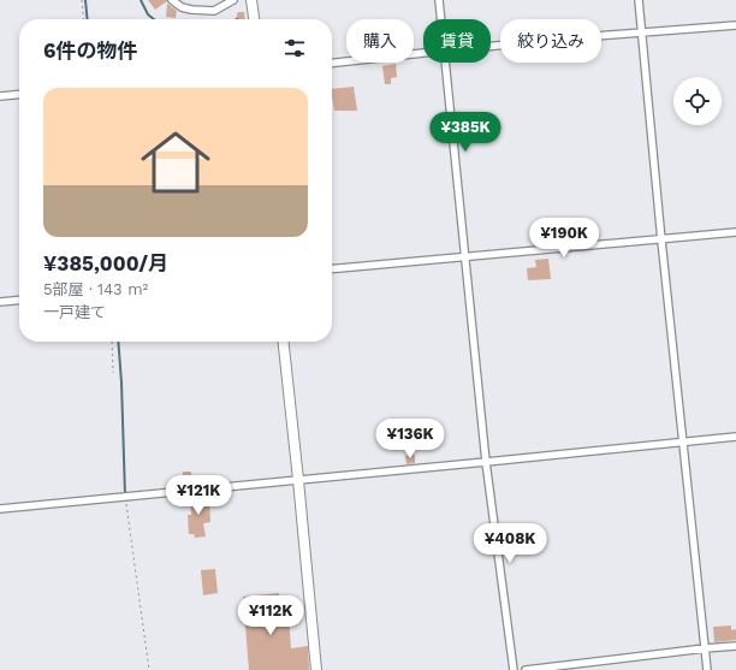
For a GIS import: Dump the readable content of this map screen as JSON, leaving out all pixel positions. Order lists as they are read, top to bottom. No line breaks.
{"page":{"chip":["購入","賃貸","絞り込み"],"heading":"6件の物件","list":[{"name":"¥385,000/月","note":"5部屋 · 143 m² · 一戸建て"}],"price":["¥385K","¥190K","¥136K","¥121K","¥408K","¥112K"]}}
